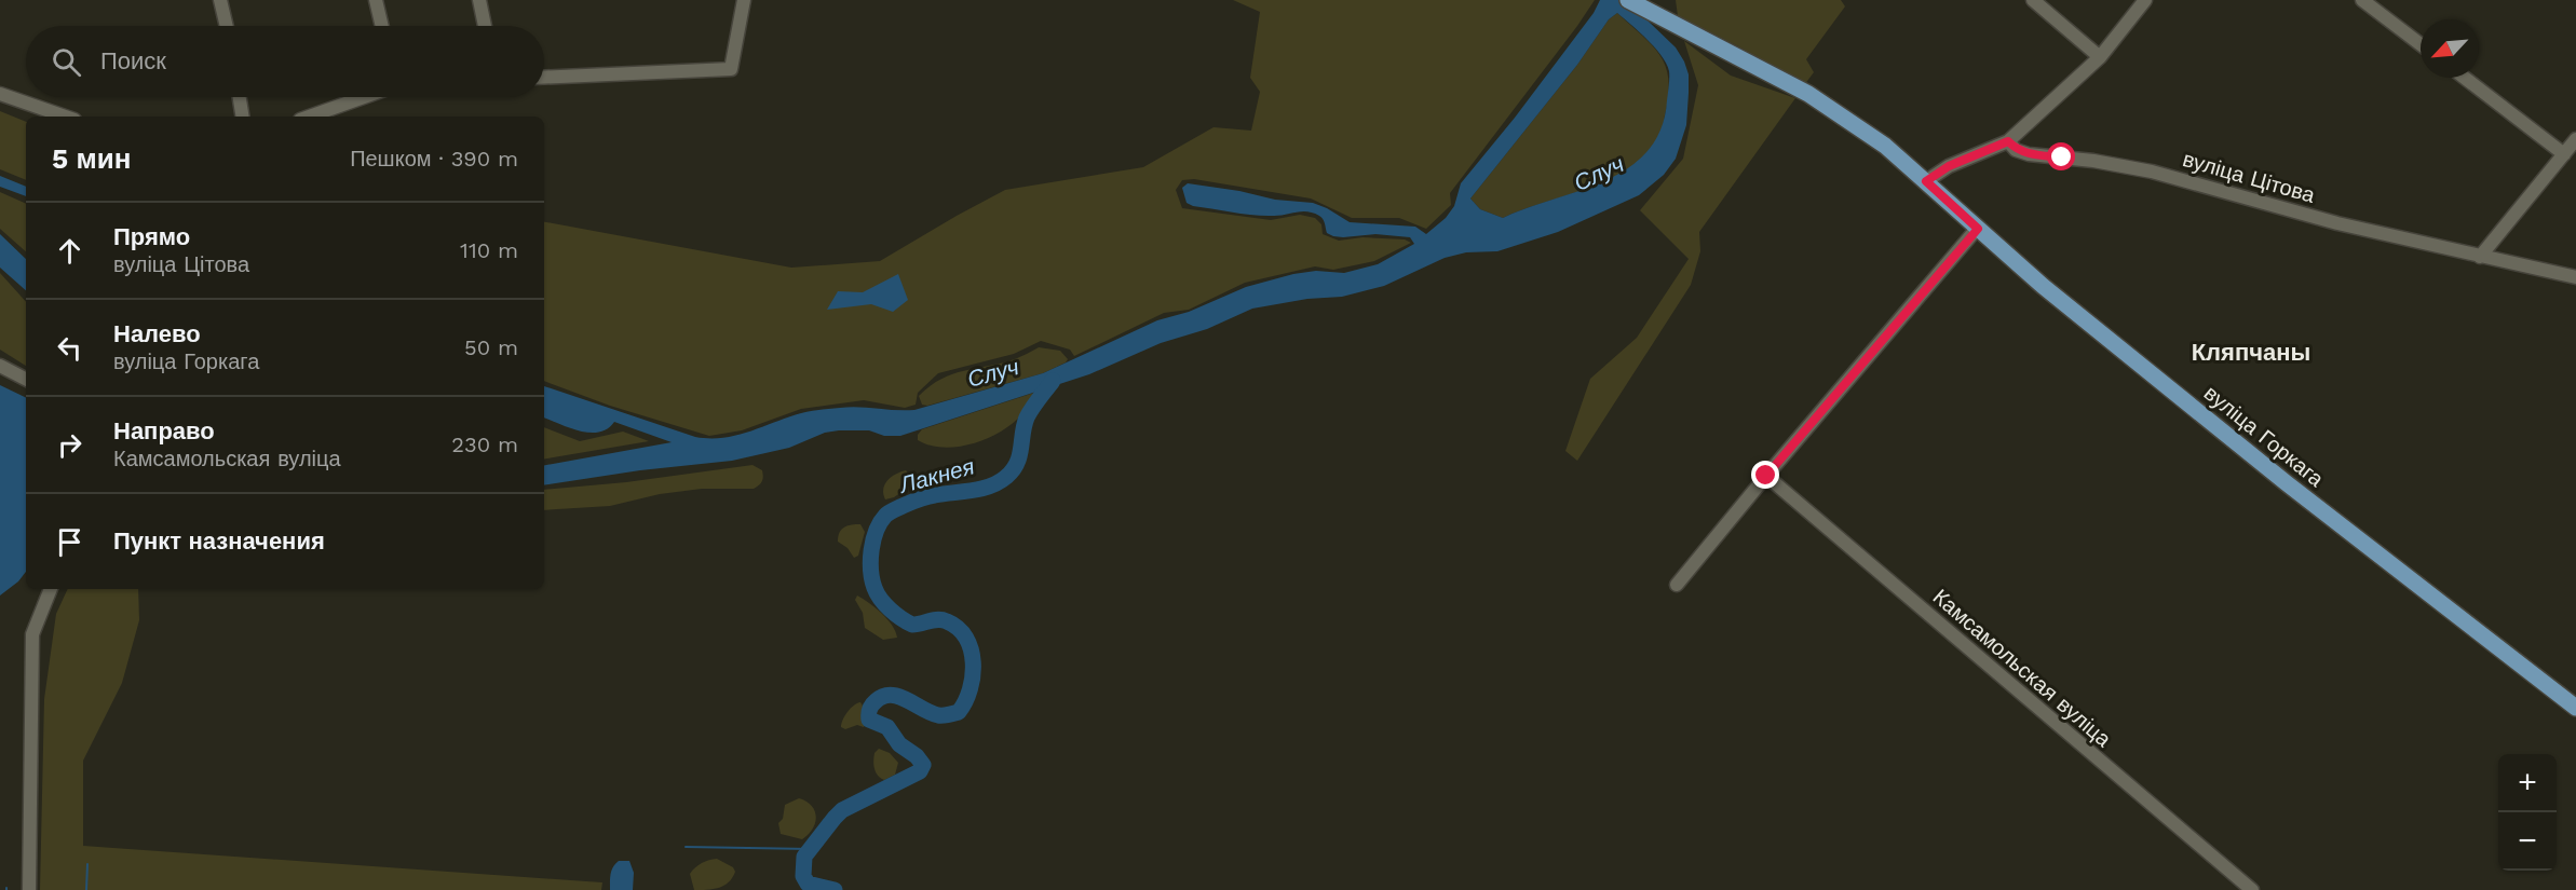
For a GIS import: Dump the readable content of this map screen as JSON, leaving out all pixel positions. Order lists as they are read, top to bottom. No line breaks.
{"streets":{"main road":["вуліца Горкага"],"street":["вуліца Цітова","Камсамольская вуліца"]},"districts":["Кляпчаны"],"water":["Случ","Лакнея"],"north":"bottom left","page":{"search":"Поиск","heading":["5 мин","Пешком · 390 m"],"list":[["Прямо","вуліца Цітова","110 m"],["Налево","вуліца Горкага","50 m"],["Направо","Камсамольская вуліца","230 m"],"Пункт назначения"],"map_buttons":["+","−"]}}
